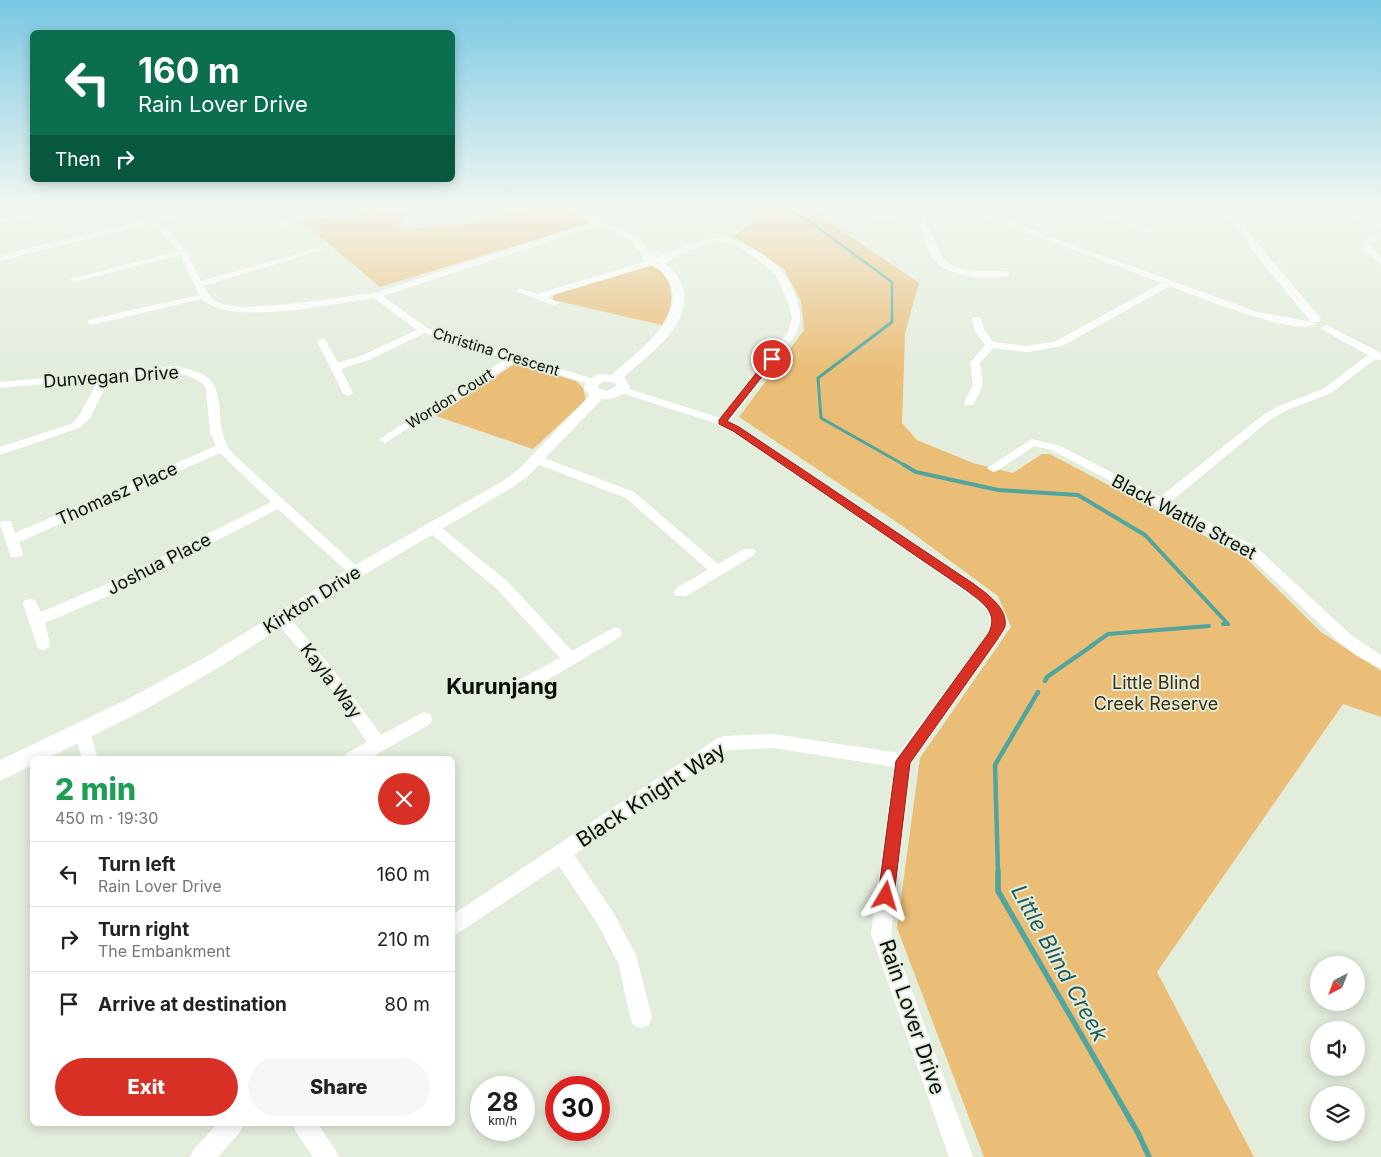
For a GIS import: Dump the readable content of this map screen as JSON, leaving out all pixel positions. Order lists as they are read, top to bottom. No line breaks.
{"streets":{"street":["Christina Crescent","Dunvegan Drive","Wordon Court","Thomasz Place","Black Wattle Street","Joshua Place","Kirkton Drive","Kayla Way","Black Knight Way","Rain Lover Drive"]},"crossings":[["Christina Crescent","Wordon Court"],["Christina Crescent","Kirkton Drive"],["Dunvegan Drive","Thomasz Place"],["Dunvegan Drive","Joshua Place"],["Dunvegan Drive","Kirkton Drive"],["Kirkton Drive","Kayla Way"],["Black Knight Way","Rain Lover Drive"]],"districts":["Kurunjang"],"water":["Little Blind Creek"],"parks":["Little Blind Creek Reserve"],"north":"bottom left","page":{"turn":["160 m","Rain Lover Drive"],"then":"Then","heading":["2 min","450 m · 19:30"],"list":[{"name":"Turn left","note":"Rain Lover Drive","value":"160 m"},{"name":"Turn right","note":"The Embankment","value":"210 m"},{"name":"Arrive at destination","value":"80 m"}],"buttons":["Exit","Share"],"speed":"28 km/h","limit":"30"}}
